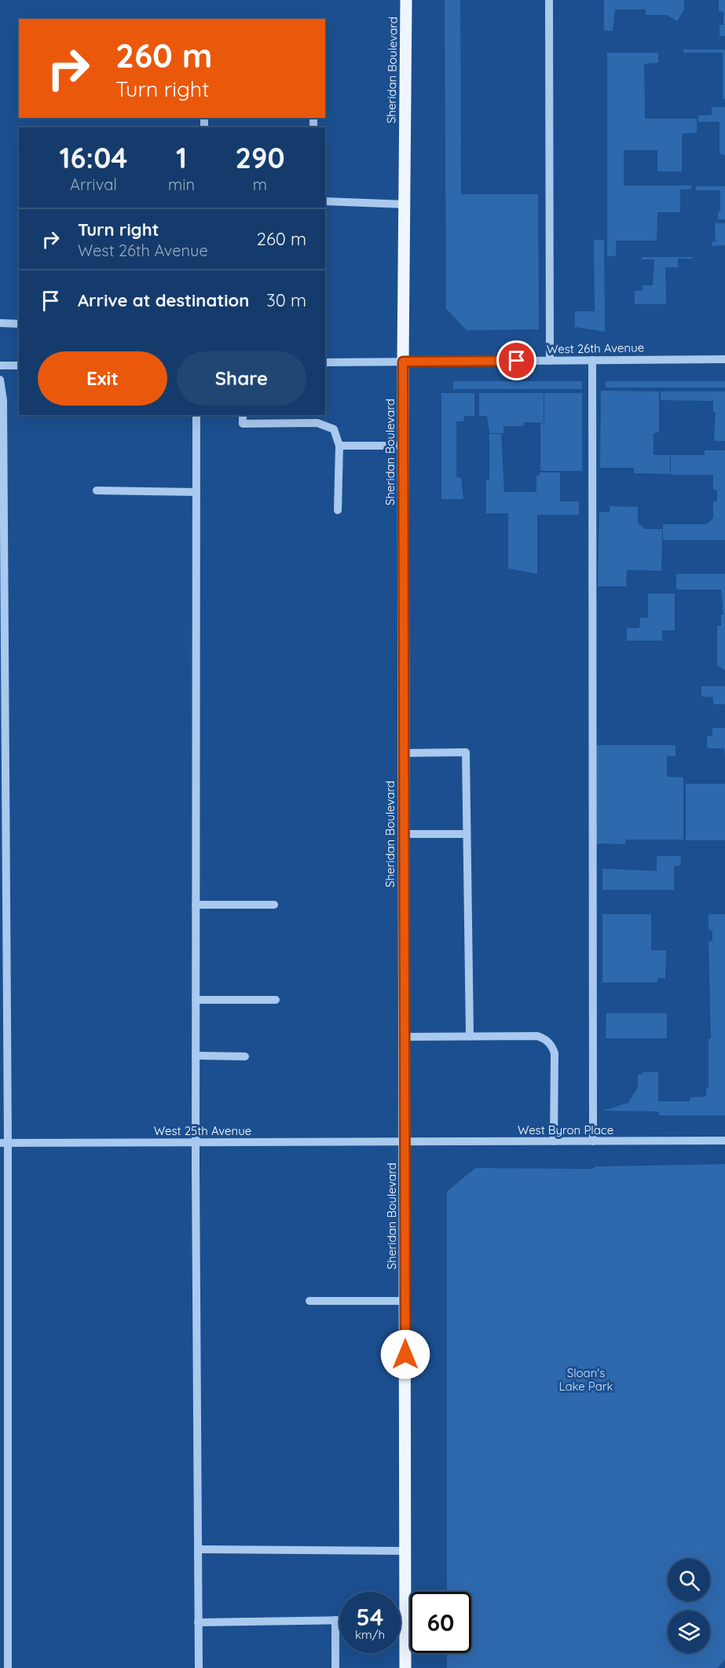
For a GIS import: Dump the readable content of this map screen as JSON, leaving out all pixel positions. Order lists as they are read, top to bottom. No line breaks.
{"streets":{"main road":["Sheridan Boulevard"],"street":["West 26th Avenue","West Byron Place","West 25th Avenue"]},"crossings":[["Sheridan Boulevard","West 26th Avenue"],["Sheridan Boulevard","West Byron Place"],["Sheridan Boulevard","West 25th Avenue"],["West Byron Place","West 25th Avenue"]],"parks":["Sloan's Lake Park"],"page":{"turn":["260 m","Turn right"],"eta":["16:04","Arrival","1","min","290","m"],"list":[{"name":"Turn right","note":"West 26th Avenue","value":"260 m"},{"name":"Arrive at destination","value":"30 m"}],"buttons":["Exit","Share"],"speed":"54 km/h","limit":"60"}}
